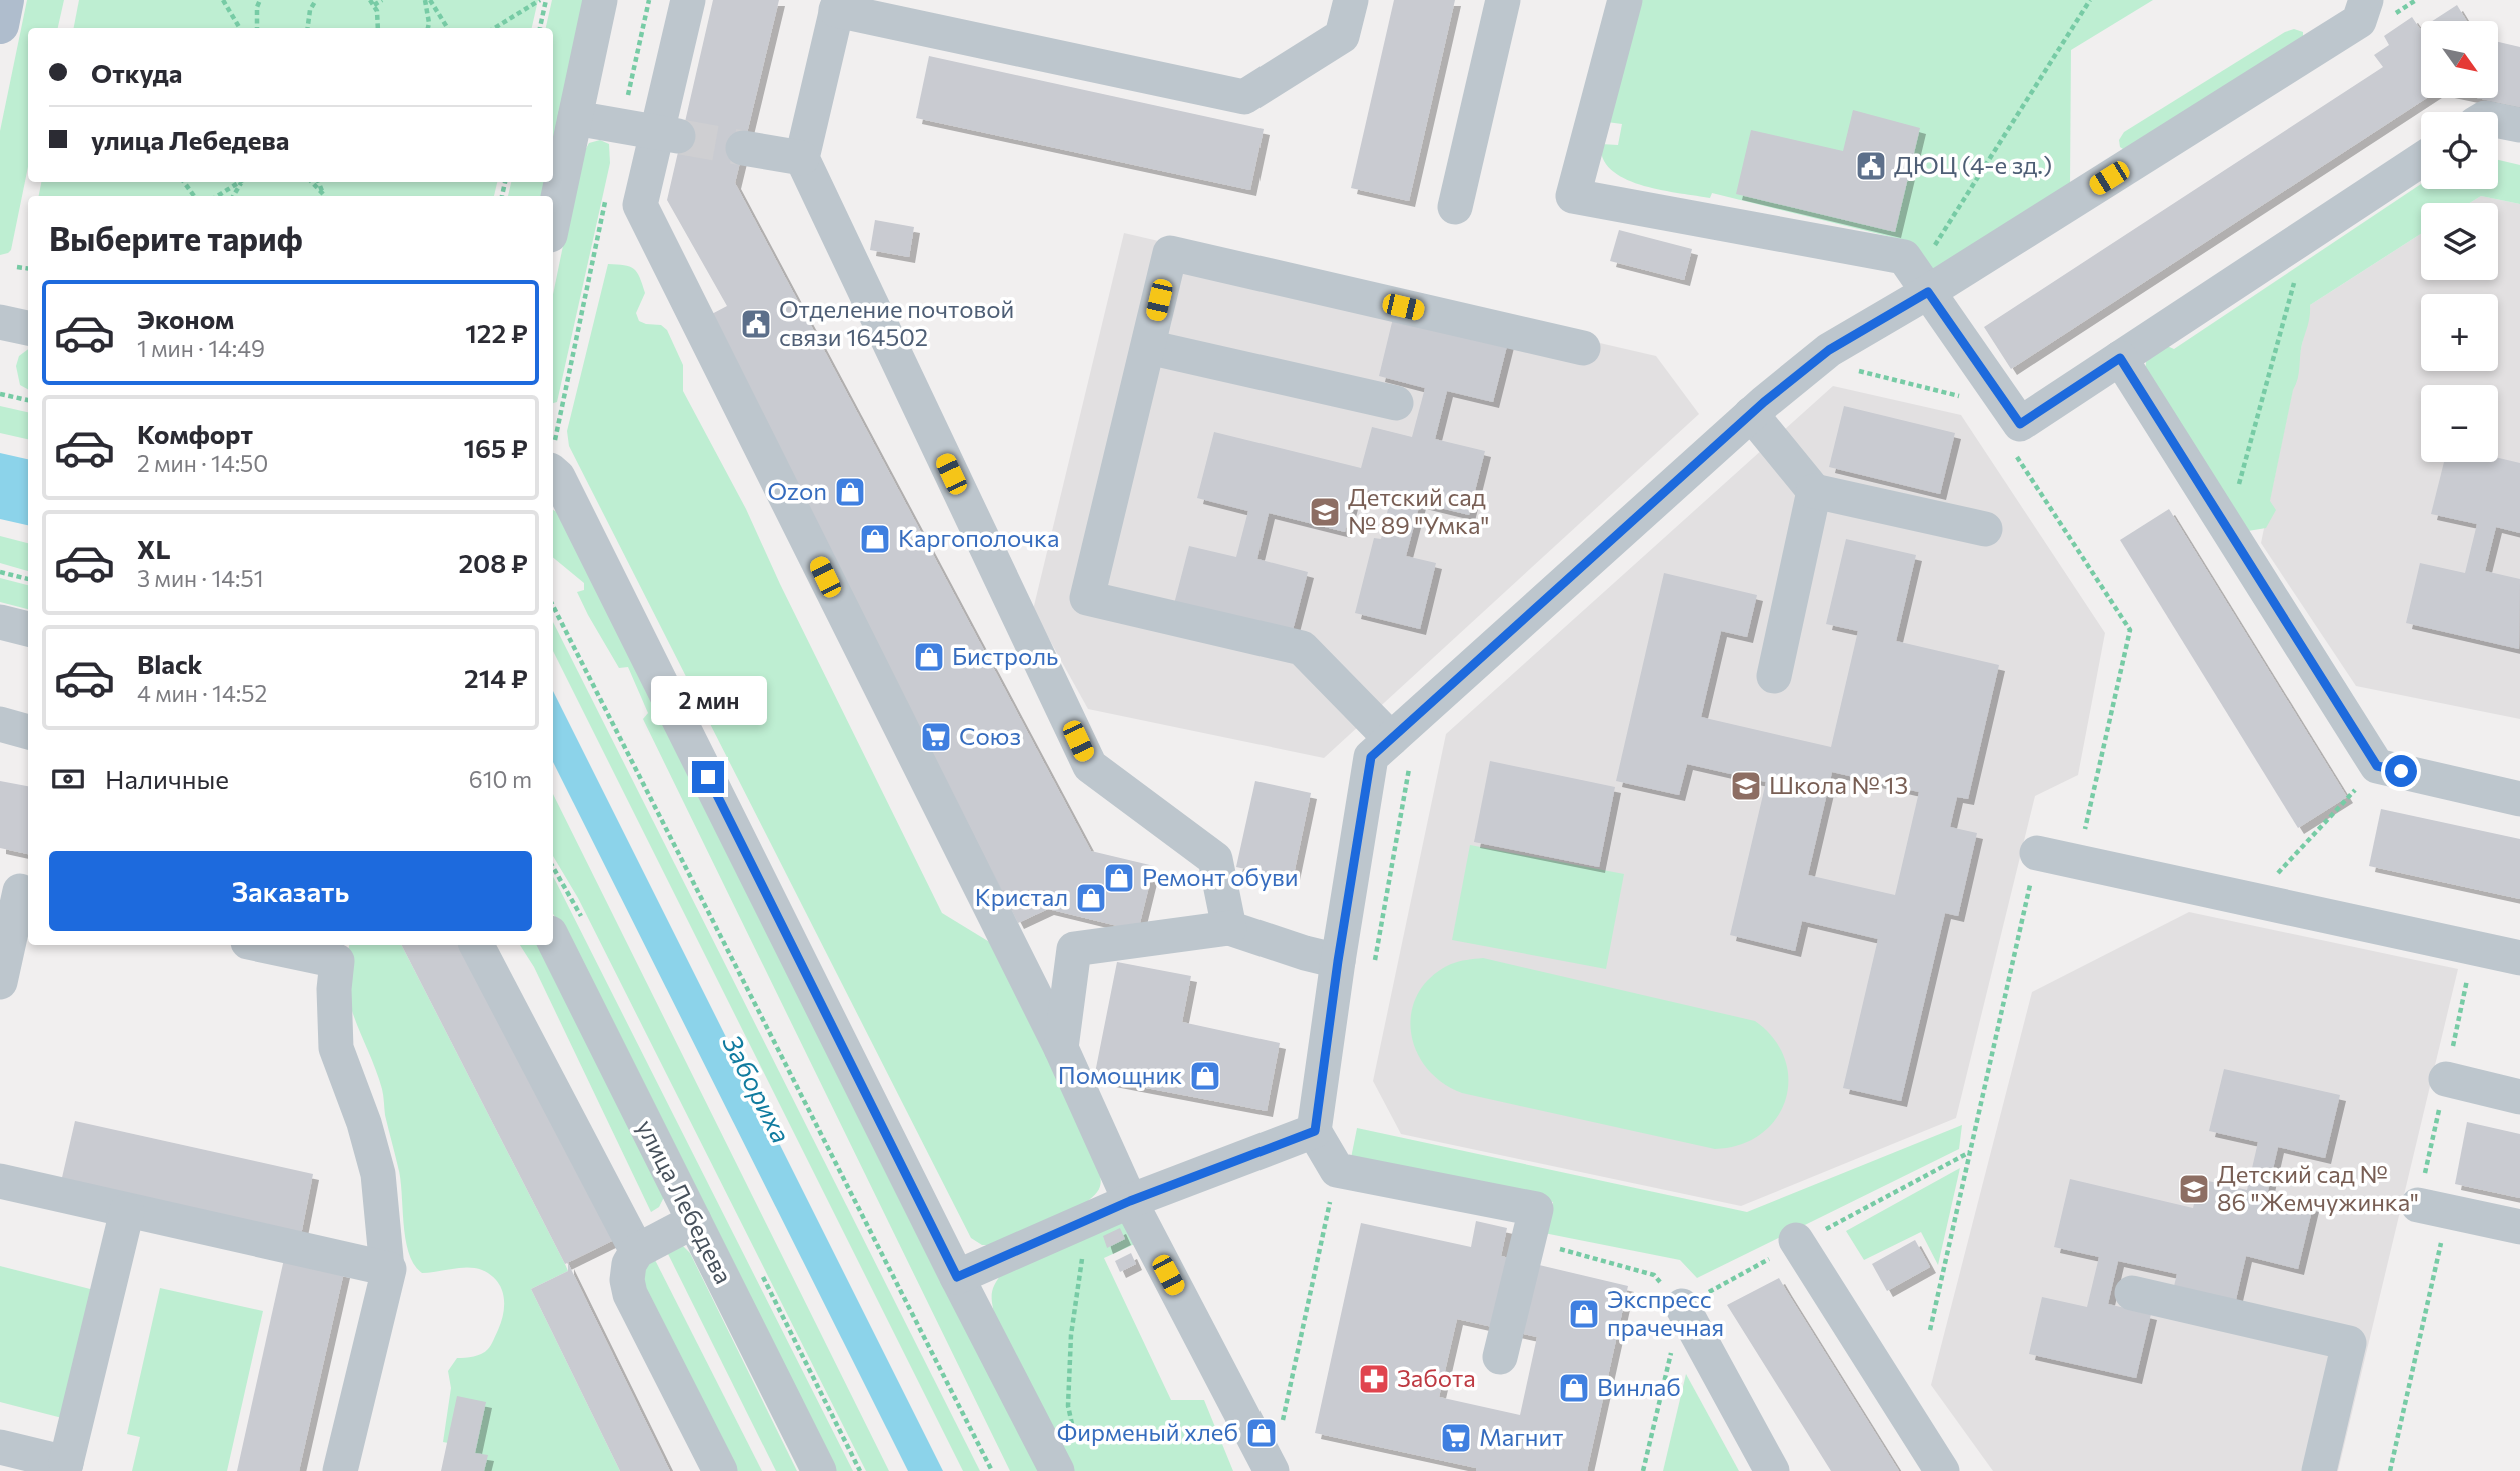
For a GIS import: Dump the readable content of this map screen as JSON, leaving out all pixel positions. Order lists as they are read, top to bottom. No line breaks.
{"streets":{"street":["улица Лебедева"]},"water":["Забориха"],"places":{"public building":["ДЮЦ (4-е зд.)","Отделение почтовой связи 164502"],"shop":["Ozon","Каргополочка","Бистроль","Ремонт обуви","Кристал","Помощник","Экспресс прачечная","Винлаб","Фирменый хлеб"],"school or university":["Детский сад № 89 \"Умка\"","Школа № 13","Детский сад № 86 \"Жемчужинка\""],"supermarket":["Союз","Магнит"],"pharmacy":["Забота"]},"north":"bottom right","page":{"map_buttons":["+","−"],"banner":["Откуда","улица Лебедева"],"heading":"Выберите тариф","list":[{"name":"Эконом","note":"1 мин · 14:49","value":"122 ₽"},{"name":"Комфорт","note":"2 мин · 14:50","value":"165 ₽"},{"name":"XL","note":"3 мин · 14:51","value":"208 ₽"},{"name":"Black","note":"4 мин · 14:52","value":"214 ₽"}],"bubble":"2 мин","pay":["Наличные","610 m"],"buttons":"Заказать"}}
